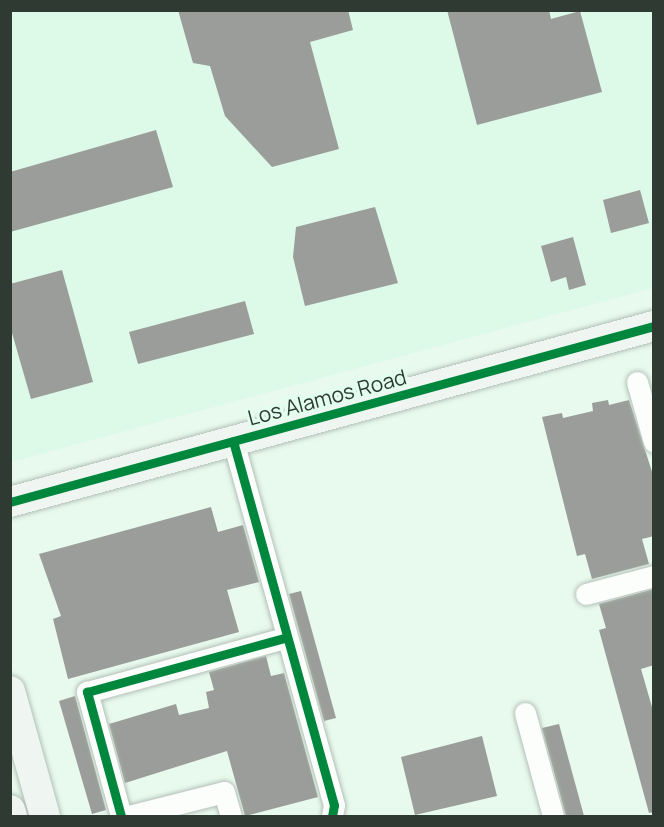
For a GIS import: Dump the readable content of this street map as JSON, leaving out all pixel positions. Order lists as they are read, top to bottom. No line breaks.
{"streets":{"main road":["Los Alamos Road"]}}
